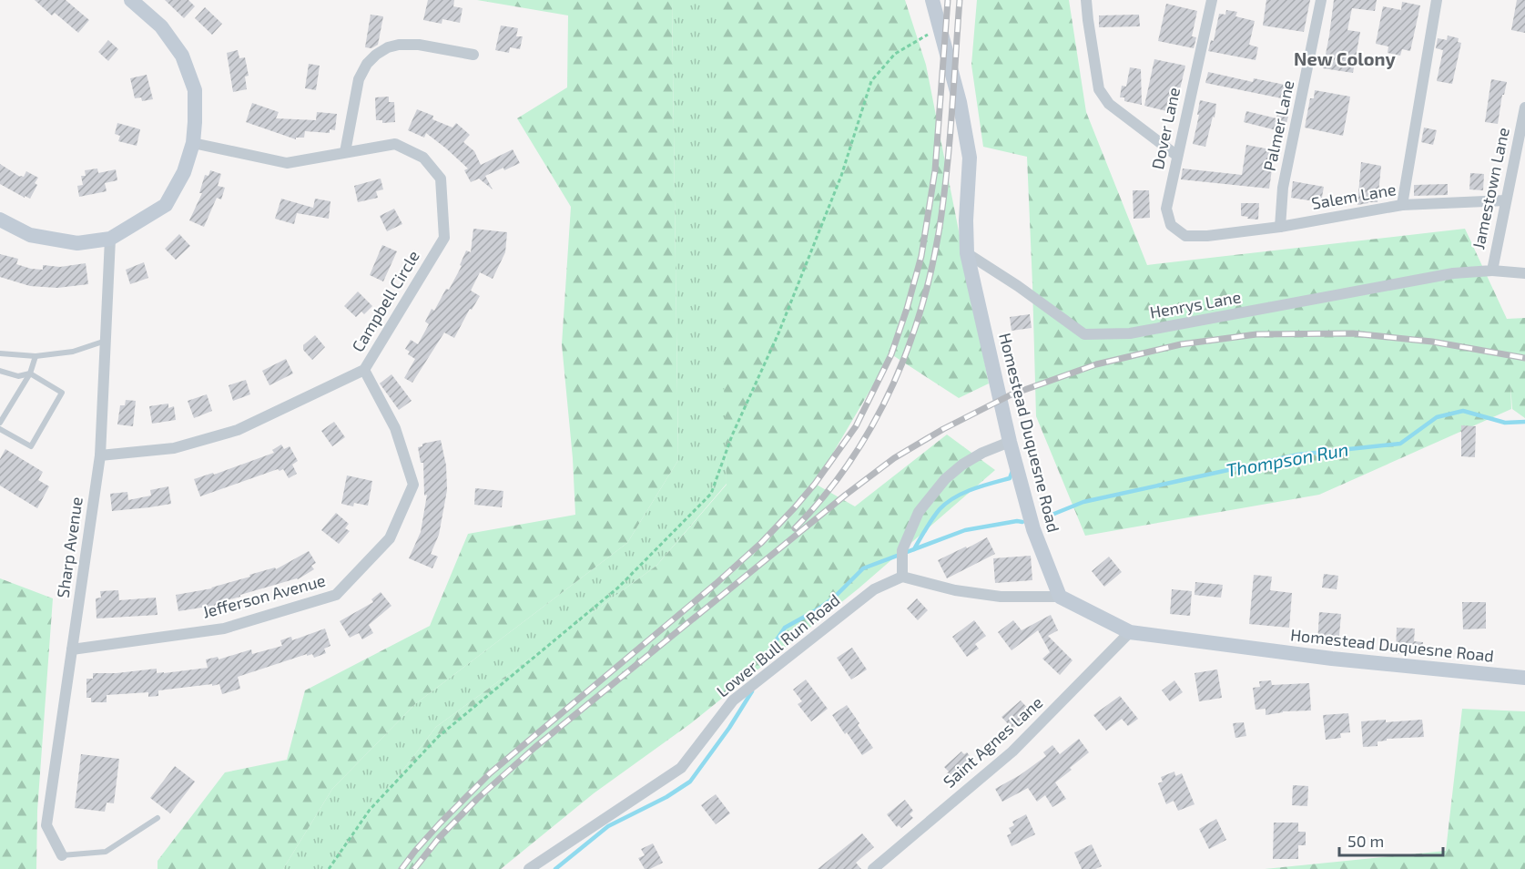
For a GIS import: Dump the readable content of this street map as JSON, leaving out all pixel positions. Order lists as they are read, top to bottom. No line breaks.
{"streets":{"street":["Palmer Lane","Dover Lane","Jamestown Lane","Salem Lane","Campbell Circle","Henrys Lane","Homestead Duquesne Road","Sharp Avenue","Jefferson Avenue","Lower Bull Run Road","Saint Agnes Lane"]},"crossings":[["Palmer Lane","Salem Lane"],["Dover Lane","Salem Lane"],["Jamestown Lane","Salem Lane"],["Jamestown Lane","Henrys Lane"],["Campbell Circle","Sharp Avenue"],["Campbell Circle","Jefferson Avenue"],["Henrys Lane","Homestead Duquesne Road"],["Homestead Duquesne Road","Saint Agnes Lane"],["Sharp Avenue","Jefferson Avenue"]],"districts":["New Colony"],"water":["Thompson Run"],"scale_bar":"50 m"}
